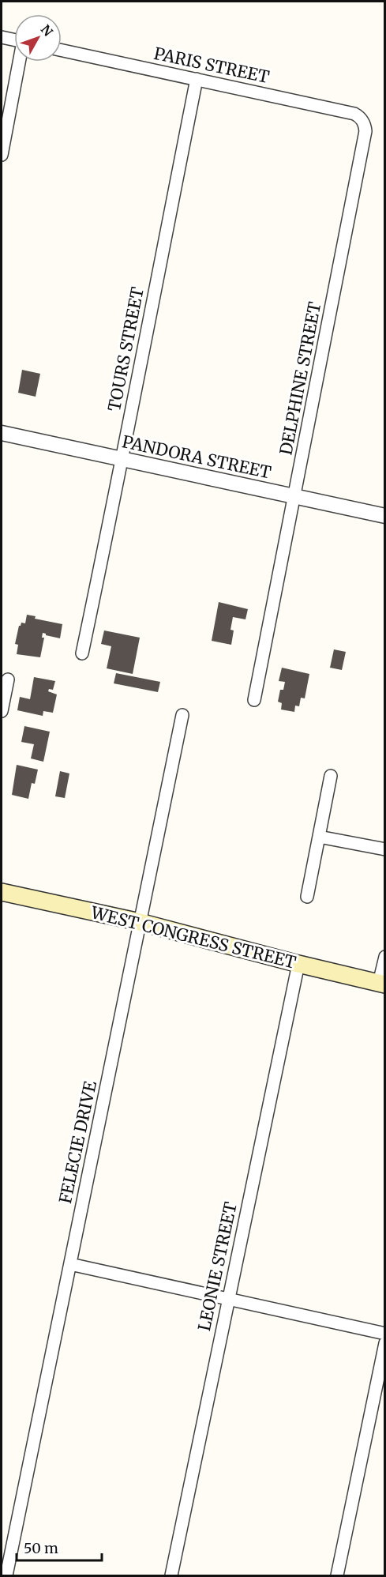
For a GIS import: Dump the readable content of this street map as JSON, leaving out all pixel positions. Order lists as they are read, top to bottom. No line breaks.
{"streets":{"main road":["WEST CONGRESS STREET"],"street":["PARIS STREET","TOURS STREET","DELPHINE STREET","PANDORA STREET","FELECIE DRIVE","LEONIE STREET"]},"crossings":[["PARIS STREET","TOURS STREET"],["PARIS STREET","DELPHINE STREET"],["TOURS STREET","PANDORA STREET"],["DELPHINE STREET","PANDORA STREET"],["WEST CONGRESS STREET","FELECIE DRIVE"],["WEST CONGRESS STREET","LEONIE STREET"]],"scale_bar":"50 m","north":"top right"}
